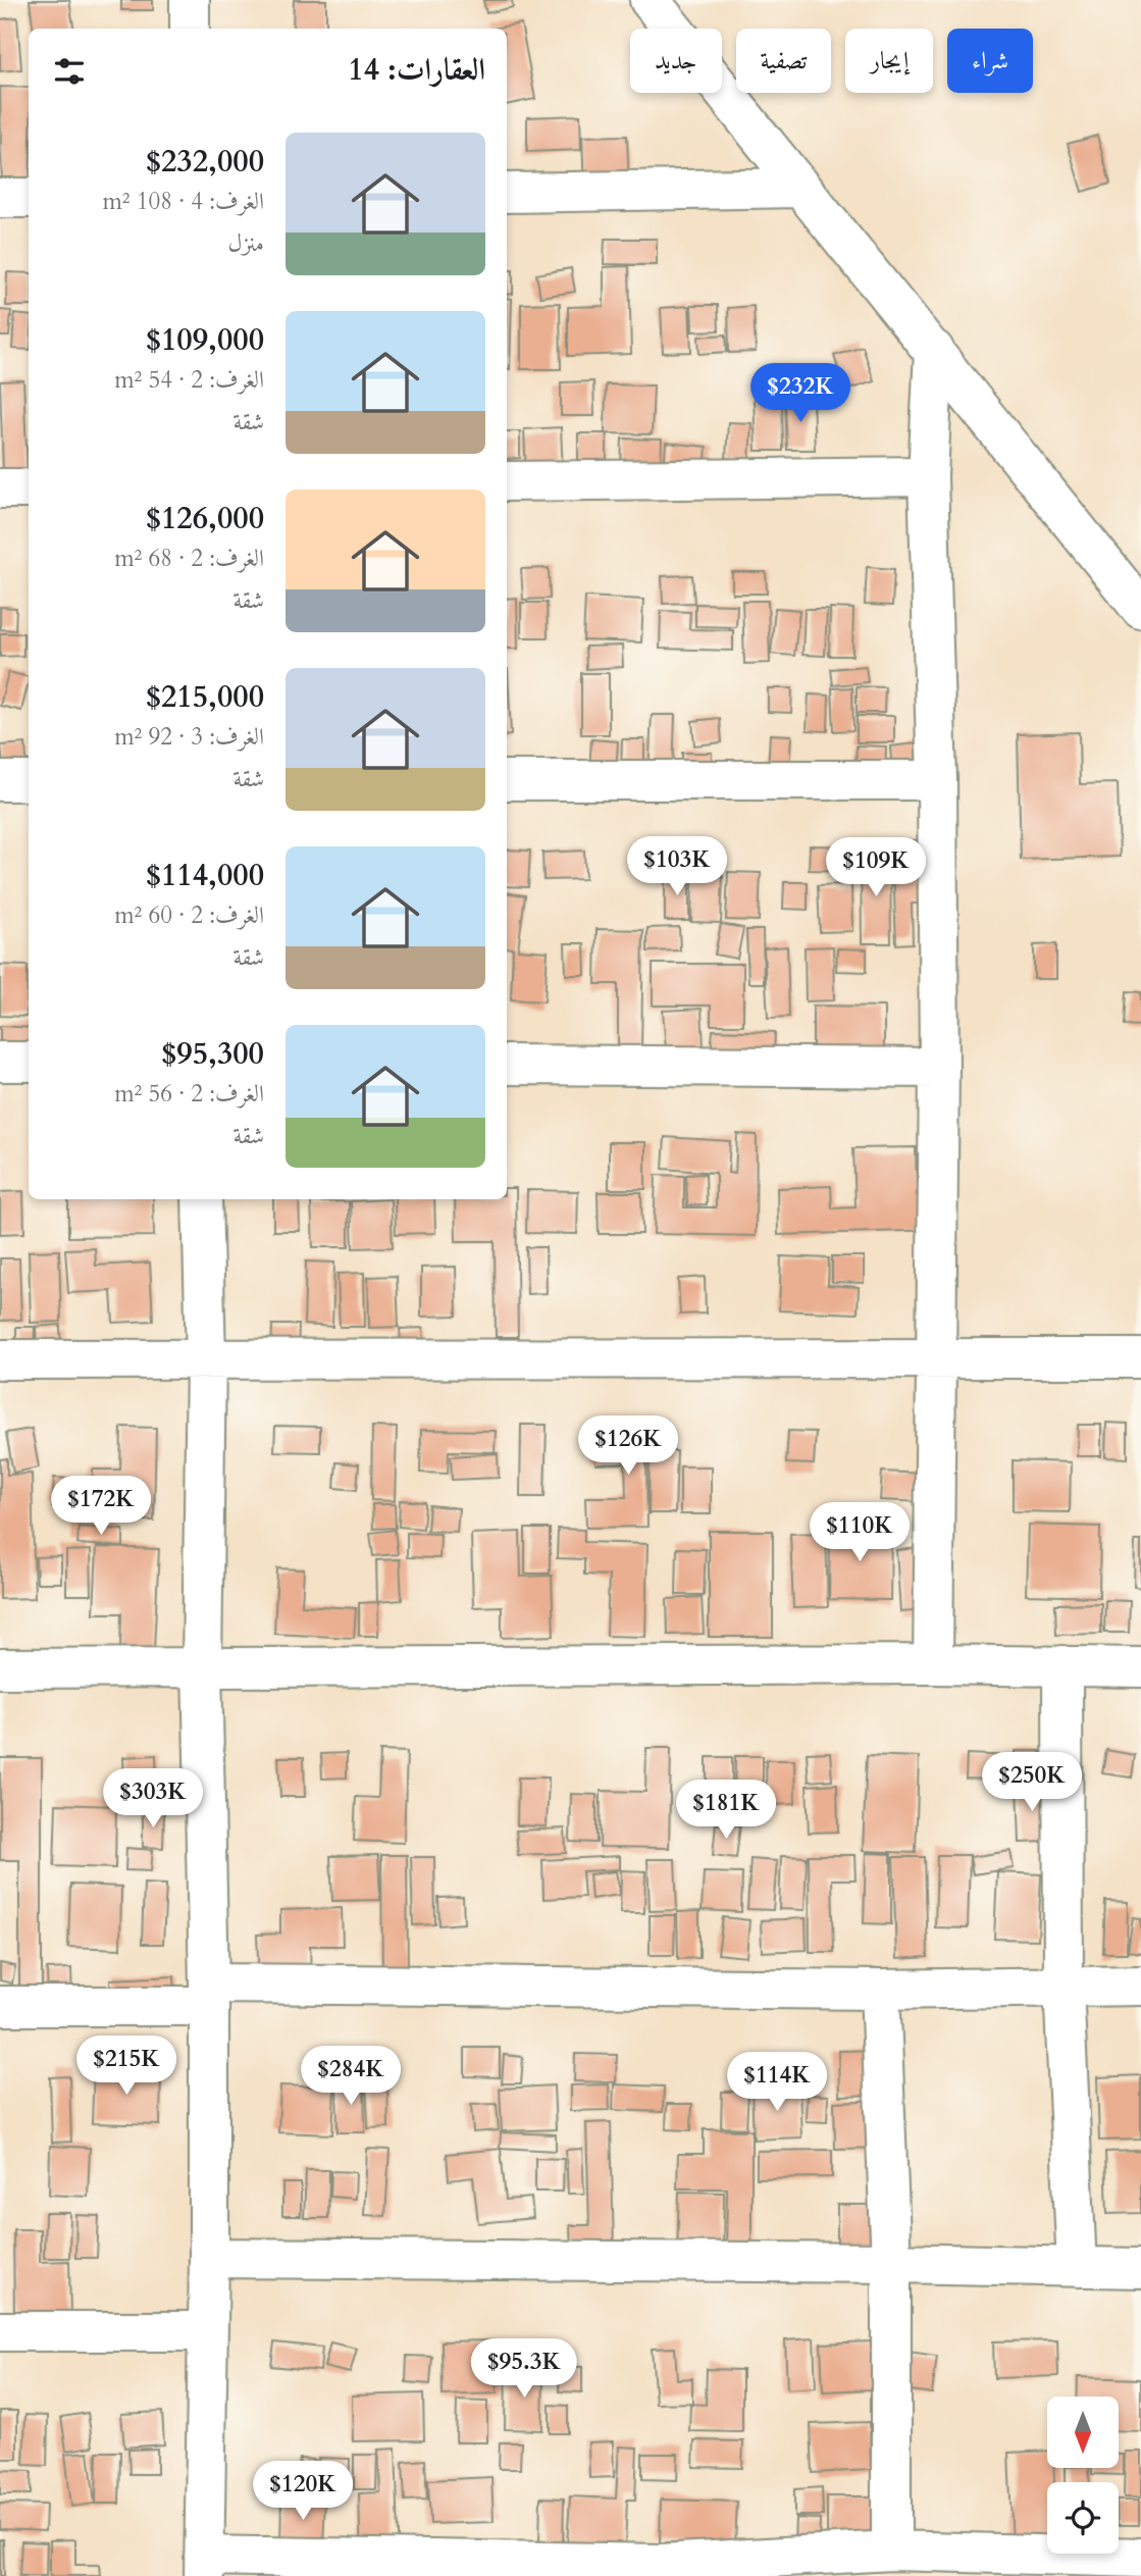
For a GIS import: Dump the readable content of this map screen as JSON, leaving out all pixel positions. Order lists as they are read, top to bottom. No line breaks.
{"north":"bottom","page":{"chip":["شراء","إيجار","تصفية","جديد"],"heading":"العقارات: 14","list":[{"name":"$232,000","note":"الغرف: 4 · 108 m² · منزل"},{"name":"$109,000","note":"الغرف: 2 · 54 m² · شقة"},{"name":"$126,000","note":"الغرف: 2 · 68 m² · شقة"},{"name":"$215,000","note":"الغرف: 3 · 92 m² · شقة"},{"name":"$114,000","note":"الغرف: 2 · 60 m² · شقة"},{"name":"$95,300","note":"الغرف: 2 · 56 m² · شقة"}],"price":["$232K","$103K","$109K","$126K","$172K","$110K","$250K","$303K","$181K","$215K","$284K","$114K","$95.3K","$120K"]}}
